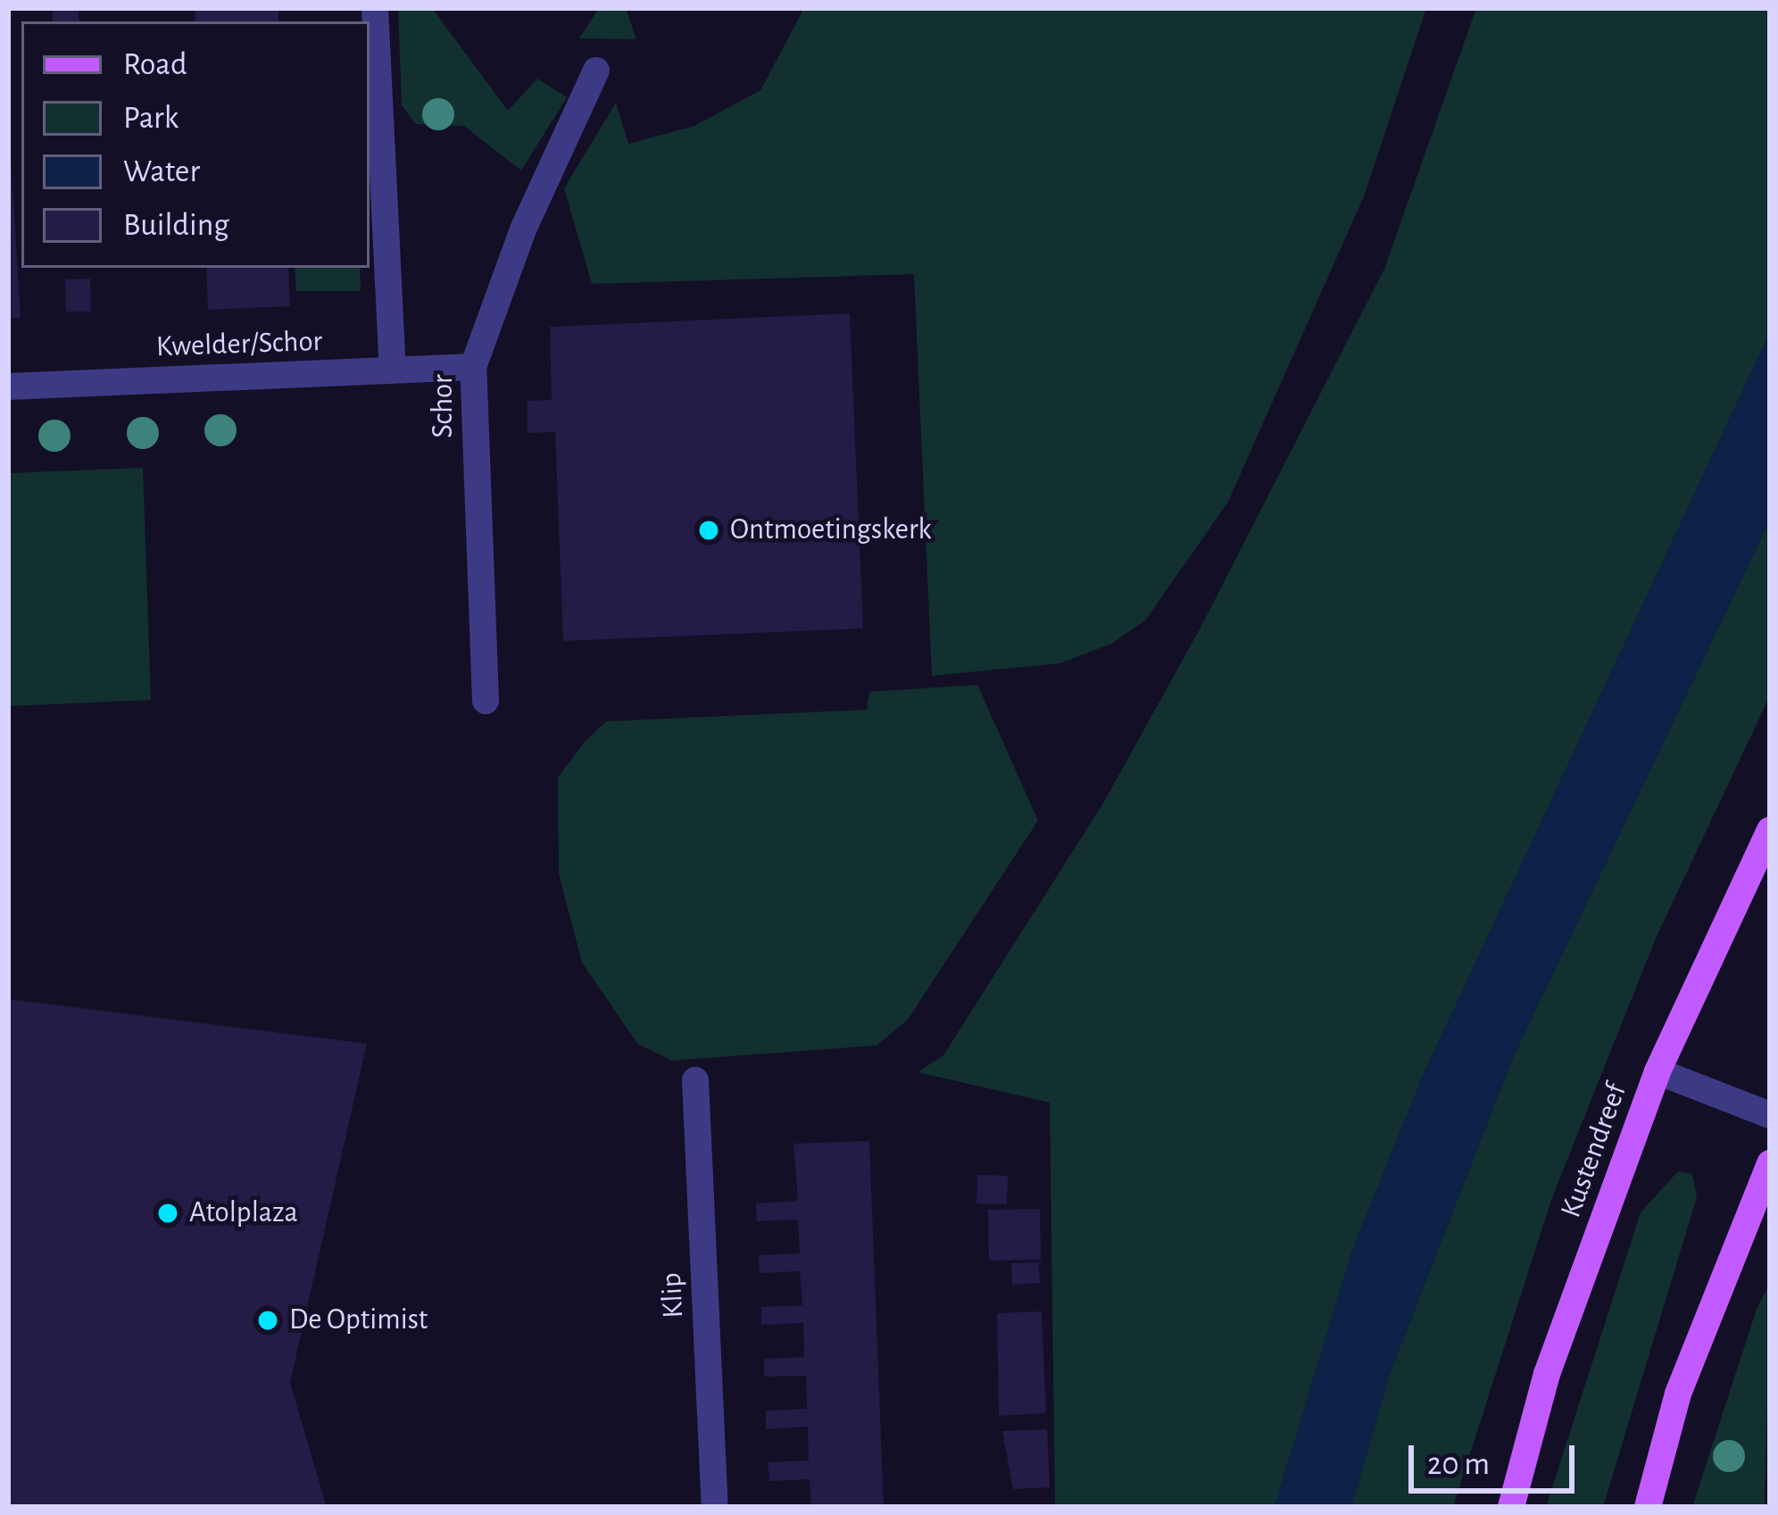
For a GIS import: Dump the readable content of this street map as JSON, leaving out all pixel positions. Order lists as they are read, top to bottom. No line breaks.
{"streets":{"main road":["Kustendreef"],"street":["Kwelder/Schor","Schor","Klip"]},"crossings":[["Kwelder/Schor","Schor"]],"places":["Ontmoetingskerk","Atolplaza","De Optimist"],"legend":["Road","Park","Water","Building"],"scale_bar":"20 m"}
